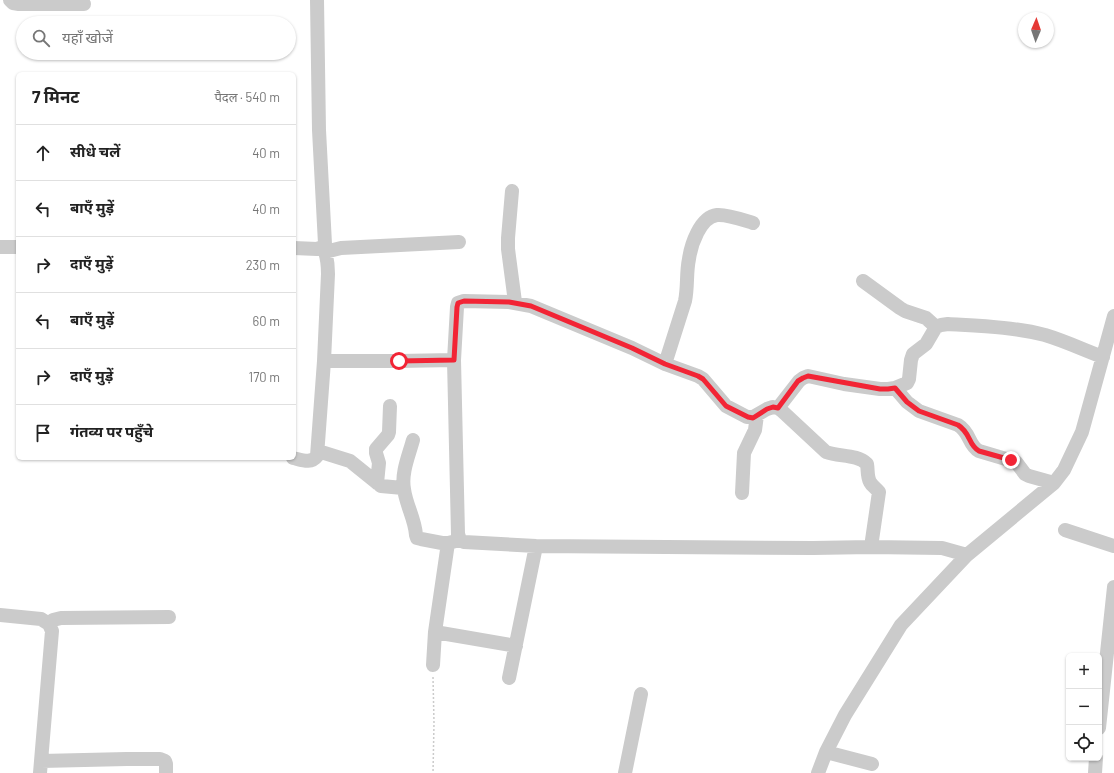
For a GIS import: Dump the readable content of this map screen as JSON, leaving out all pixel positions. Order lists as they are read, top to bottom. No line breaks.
{"north":"top","page":{"search":"यहाँ खोजें","heading":["7 मिनट","पैदल · 540 m"],"list":[["सीधे चलें","40 m"],["बाएँ मुड़ें","40 m"],["दाएँ मुड़ें","230 m"],["बाएँ मुड़ें","60 m"],["दाएँ मुड़ें","170 m"],"गंतव्य पर पहुँचे"],"map_buttons":["+","−"]}}
